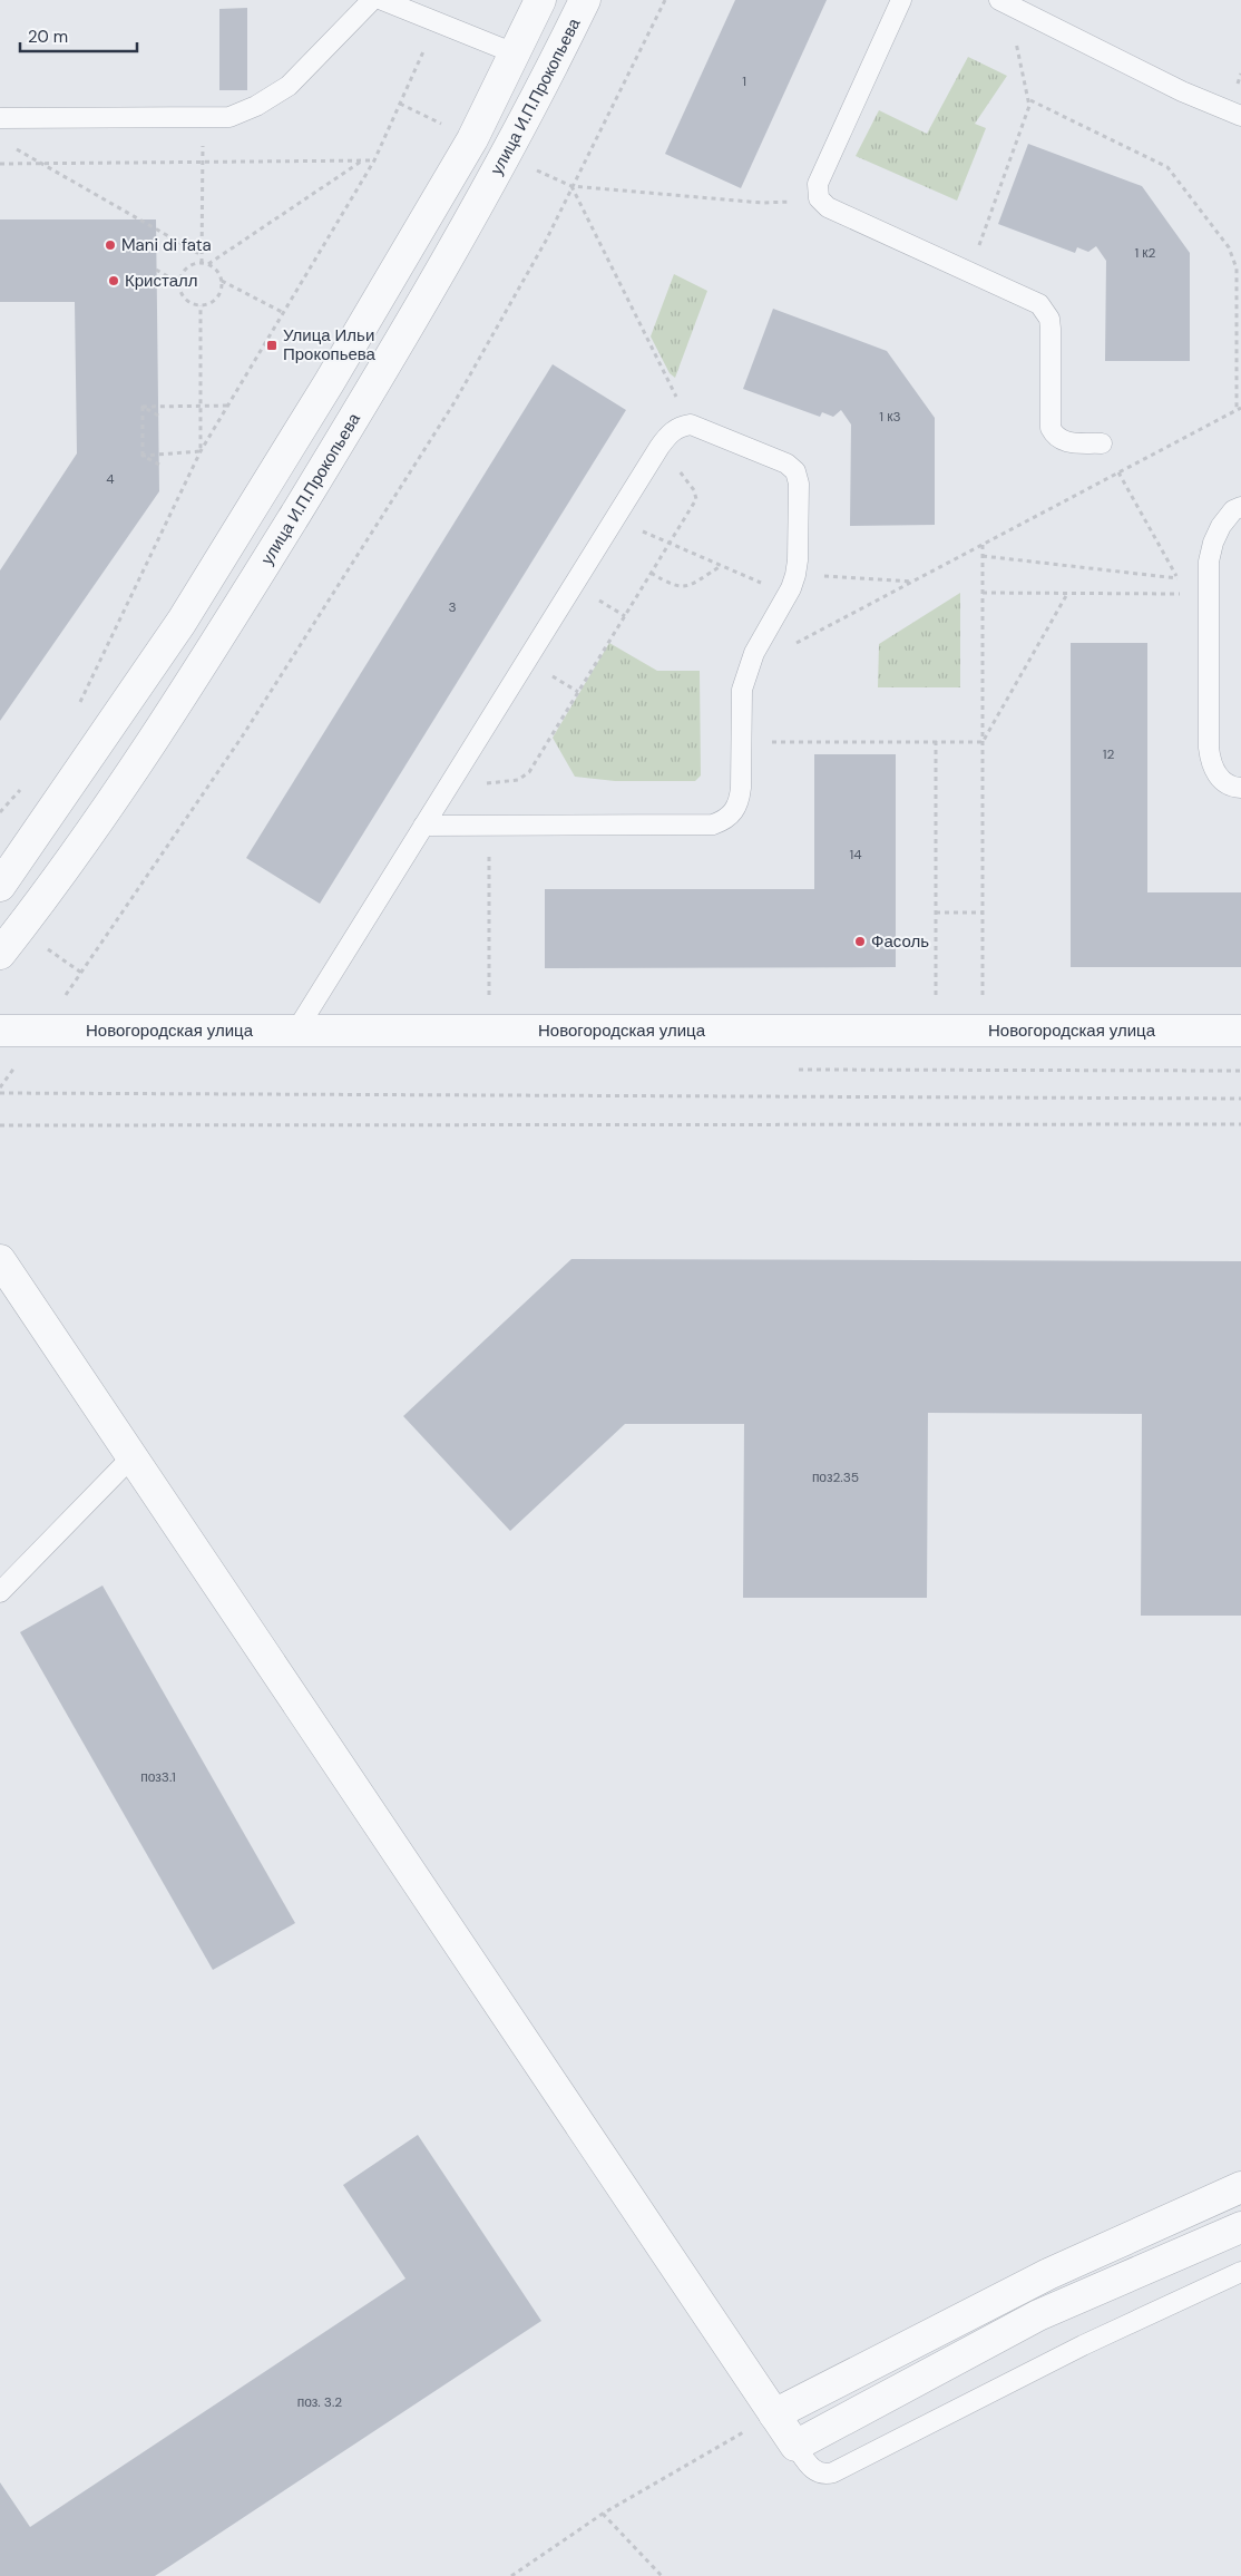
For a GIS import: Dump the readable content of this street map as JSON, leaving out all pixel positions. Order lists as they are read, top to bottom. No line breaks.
{"streets":{"street":["улица И.П.Прокопьева","Новогородская улица"]},"places":{"other":["Mani di fata","Кристалл","Фасоль"],"transit":["Улица Ильи Прокопьева"]},"house_numbers":["1","1 к2","1 к3","4","3","12","14","поз2.35","поз3.1","поз. 3.2"],"scale_bar":"20 m"}
